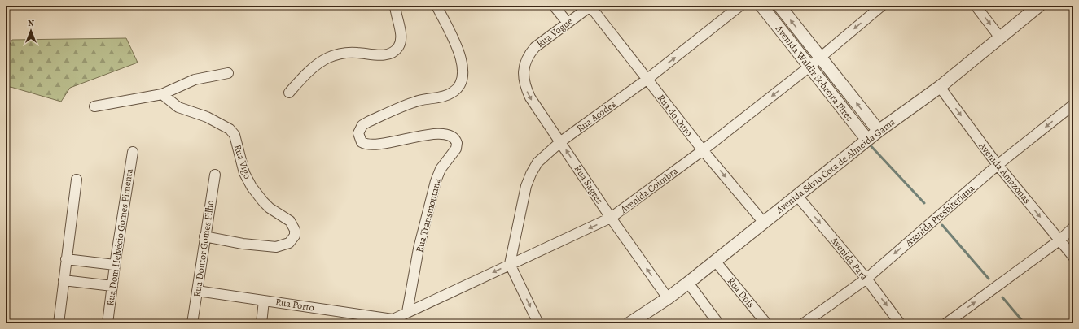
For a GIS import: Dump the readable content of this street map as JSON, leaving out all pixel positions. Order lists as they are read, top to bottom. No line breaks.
{"streets":{"street":["Rua Vogue","Avenida Waldir Sobreira Pires","Rua do Ouro","Rua Acodes","Rua Vigo","Avenida Sávio Cota de Almeida Gama","Avenida Amazonas","Rua Sagres","Avenida Coimbra","Rua Transmontana","Avenida Presbiteriana","Rua Dom Helvécio Gomes Pimenta","Rua Doutor Gomes Filho","Avenida Pará","Rua Dois","Rua Porto"]},"crossings":[["Rua Vogue","Rua do Ouro"],["Rua Vogue","Rua Sagres"],["Avenida Waldir Sobreira Pires","Avenida Sávio Cota de Almeida Gama"],["Avenida Waldir Sobreira Pires","Avenida Coimbra"],["Rua do Ouro","Rua Acodes"],["Rua do Ouro","Avenida Sávio Cota de Almeida Gama"],["Rua do Ouro","Avenida Coimbra"],["Rua Acodes","Rua Sagres"],["Rua Acodes","Avenida Coimbra"],["Rua Vigo","Rua Doutor Gomes Filho"],["Avenida Sávio Cota de Almeida Gama","Avenida Amazonas"],["Avenida Sávio Cota de Almeida Gama","Rua Sagres"],["Avenida Sávio Cota de Almeida Gama","Avenida Pará"],["Avenida Sávio Cota de Almeida Gama","Rua Dois"],["Avenida Amazonas","Avenida Presbiteriana"],["Rua Sagres","Avenida Coimbra"],["Avenida Coimbra","Rua Transmontana"],["Avenida Coimbra","Rua Porto"],["Avenida Presbiteriana","Avenida Pará"],["Rua Doutor Gomes Filho","Rua Porto"]],"one_way":["Avenida Amazonas","Avenida Coimbra","Avenida Presbiteriana","Avenida Pará"],"north":"top"}
